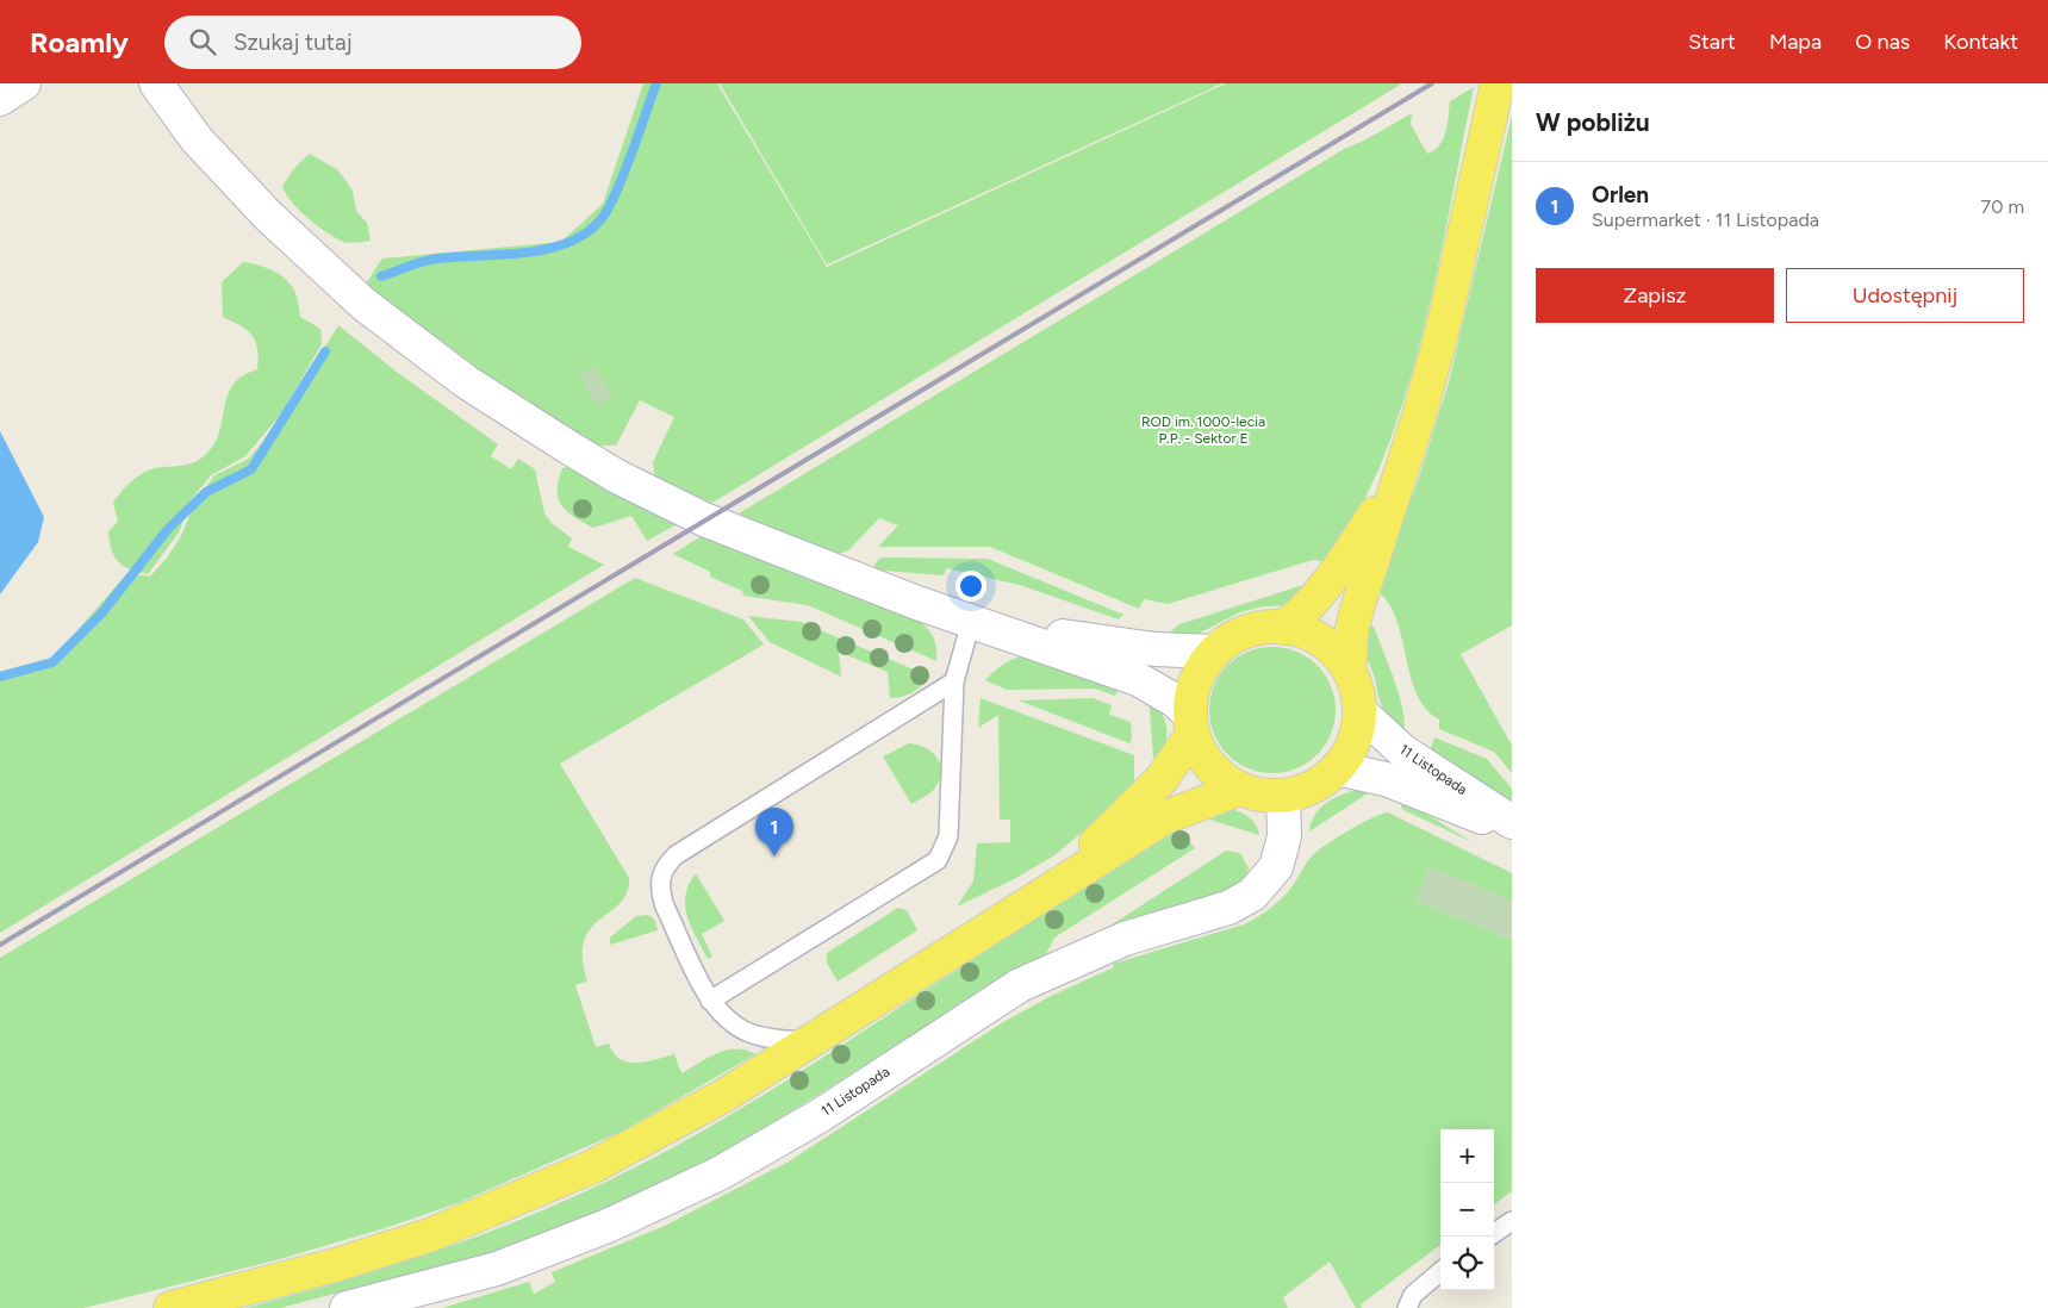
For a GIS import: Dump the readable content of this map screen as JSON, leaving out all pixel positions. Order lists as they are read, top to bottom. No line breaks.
{"streets":{"street":["11 Listopada"]},"parks":["ROD im. 1000-lecia P.P. - Sektor E"],"page":{"header":"Roamly","search":"Szukaj tutaj","nav":["Start","Mapa","O nas","Kontakt"],"heading":"W pobliżu","list":[{"mark":"1","name":"Orlen","note":"Supermarket · 11 Listopada","value":"70 m"}],"buttons":["Zapisz","Udostępnij"],"pins":"1","map_buttons":["+","−"]}}
